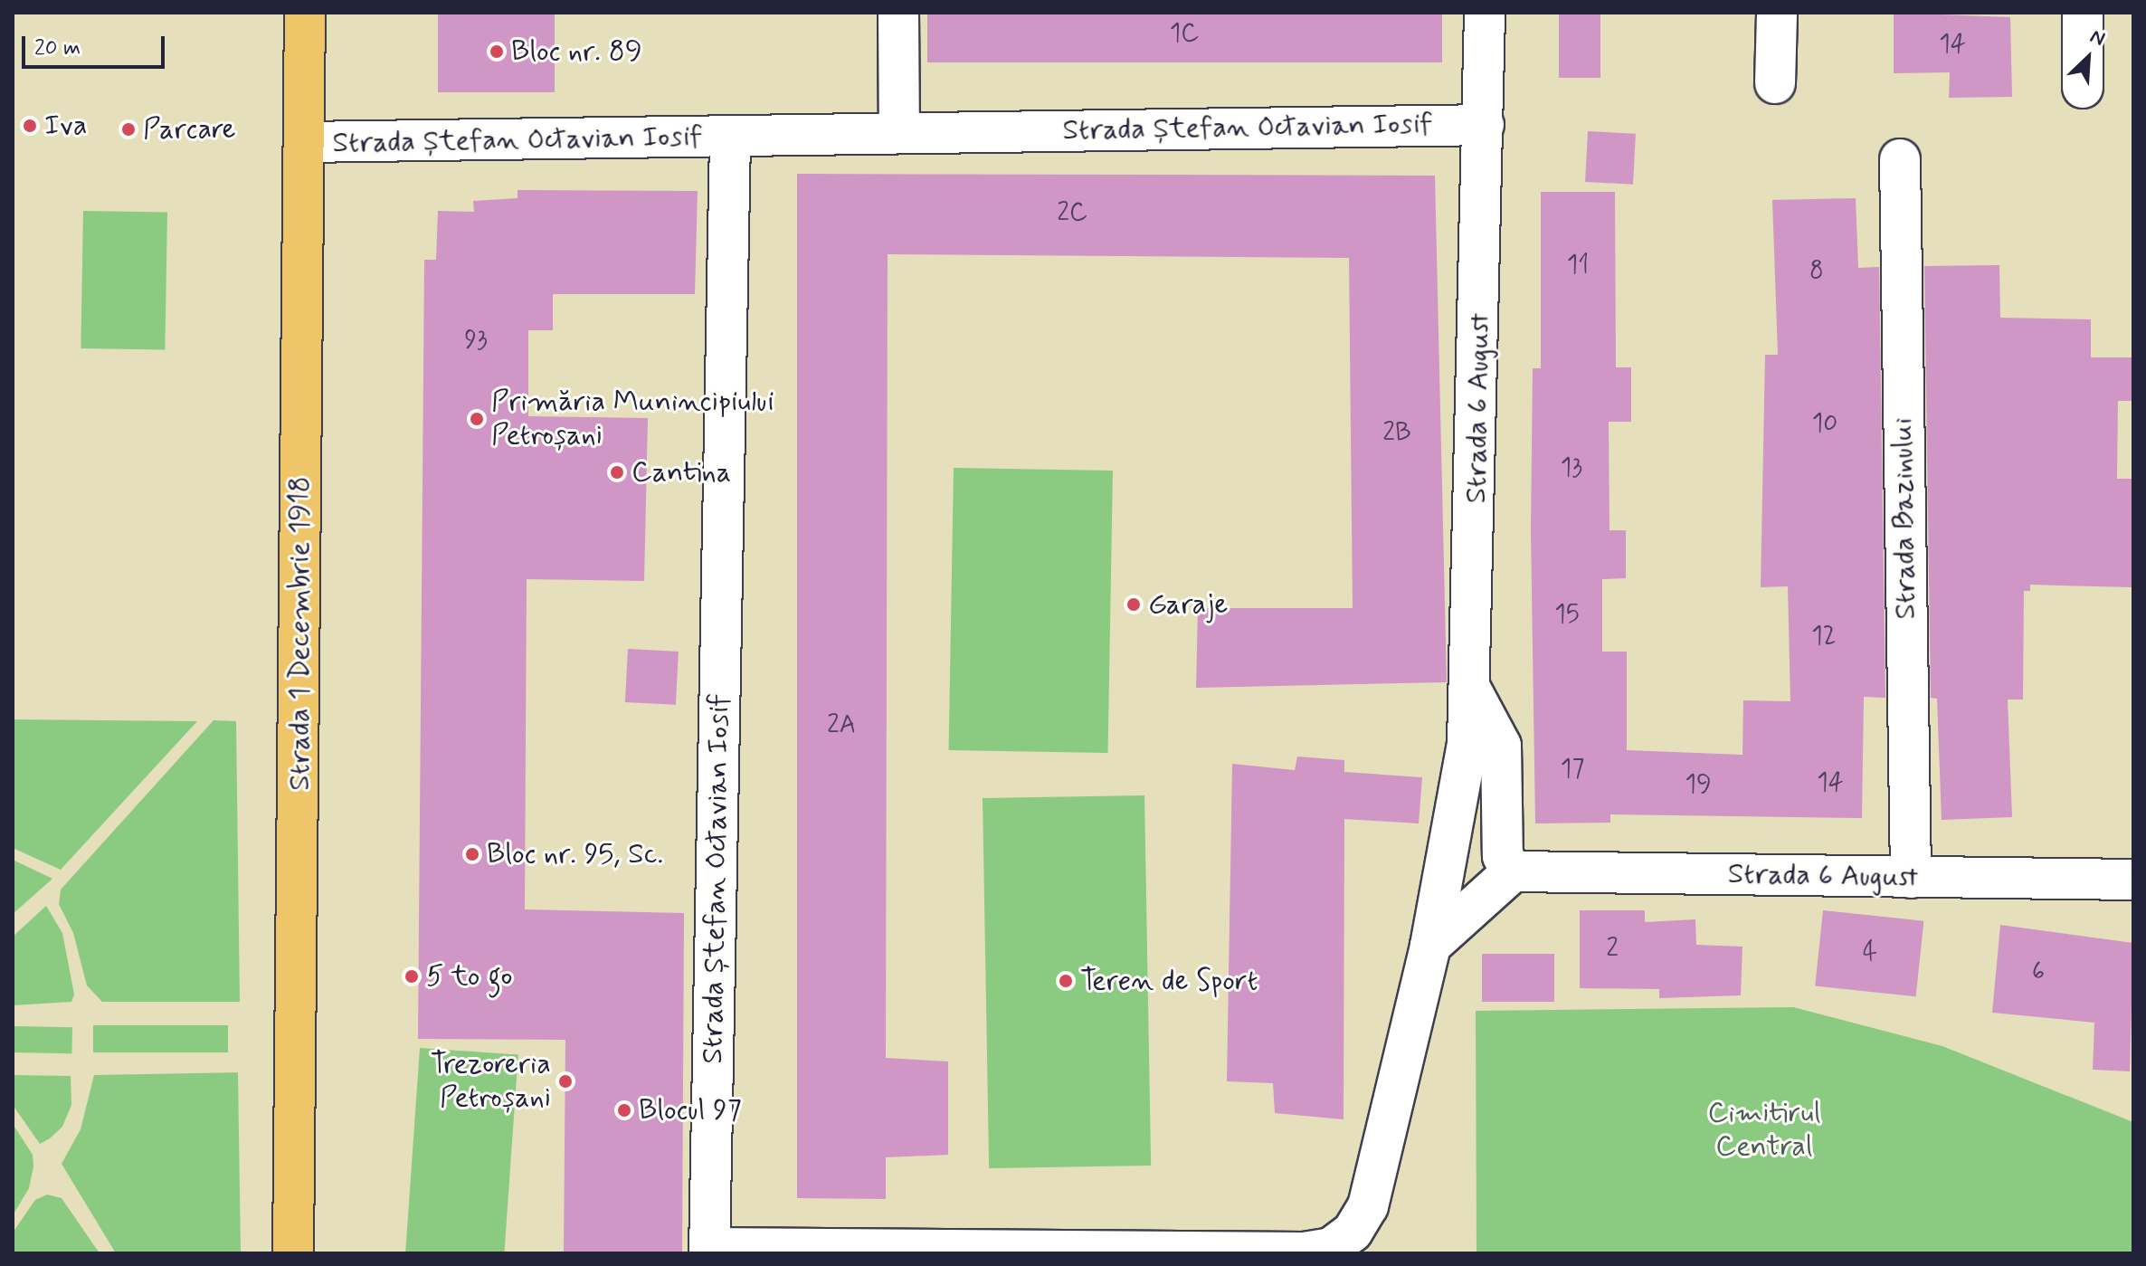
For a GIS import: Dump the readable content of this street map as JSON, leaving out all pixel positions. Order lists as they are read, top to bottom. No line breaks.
{"streets":{"main road":["Strada 1 Decembrie 1918"],"street":["Strada Ștefan Octavian Iosif","Strada 6 August","Strada Bazinului"]},"crossings":[["Strada Ștefan Octavian Iosif","Strada 6 August"],["Strada Ștefan Octavian Iosif","Strada 1 Decembrie 1918"],["Strada 6 August","Strada Bazinului"]],"parks":["Cimitirul Central"],"places":["Bloc nr. 89","Iva","Parcare","Primăria Munincipiului Petroșani","Cantina","Garaje","Bloc nr. 95, Sc.","5 to go","Teren de Sport","Trezoreria Petroșani","Blocul 97"],"house_numbers":["1C","14","2C","11","8","93","10","2B","13","15","12","2A","17","14","19","2","4","6"],"scale_bar":"20 m","north":"top right"}
